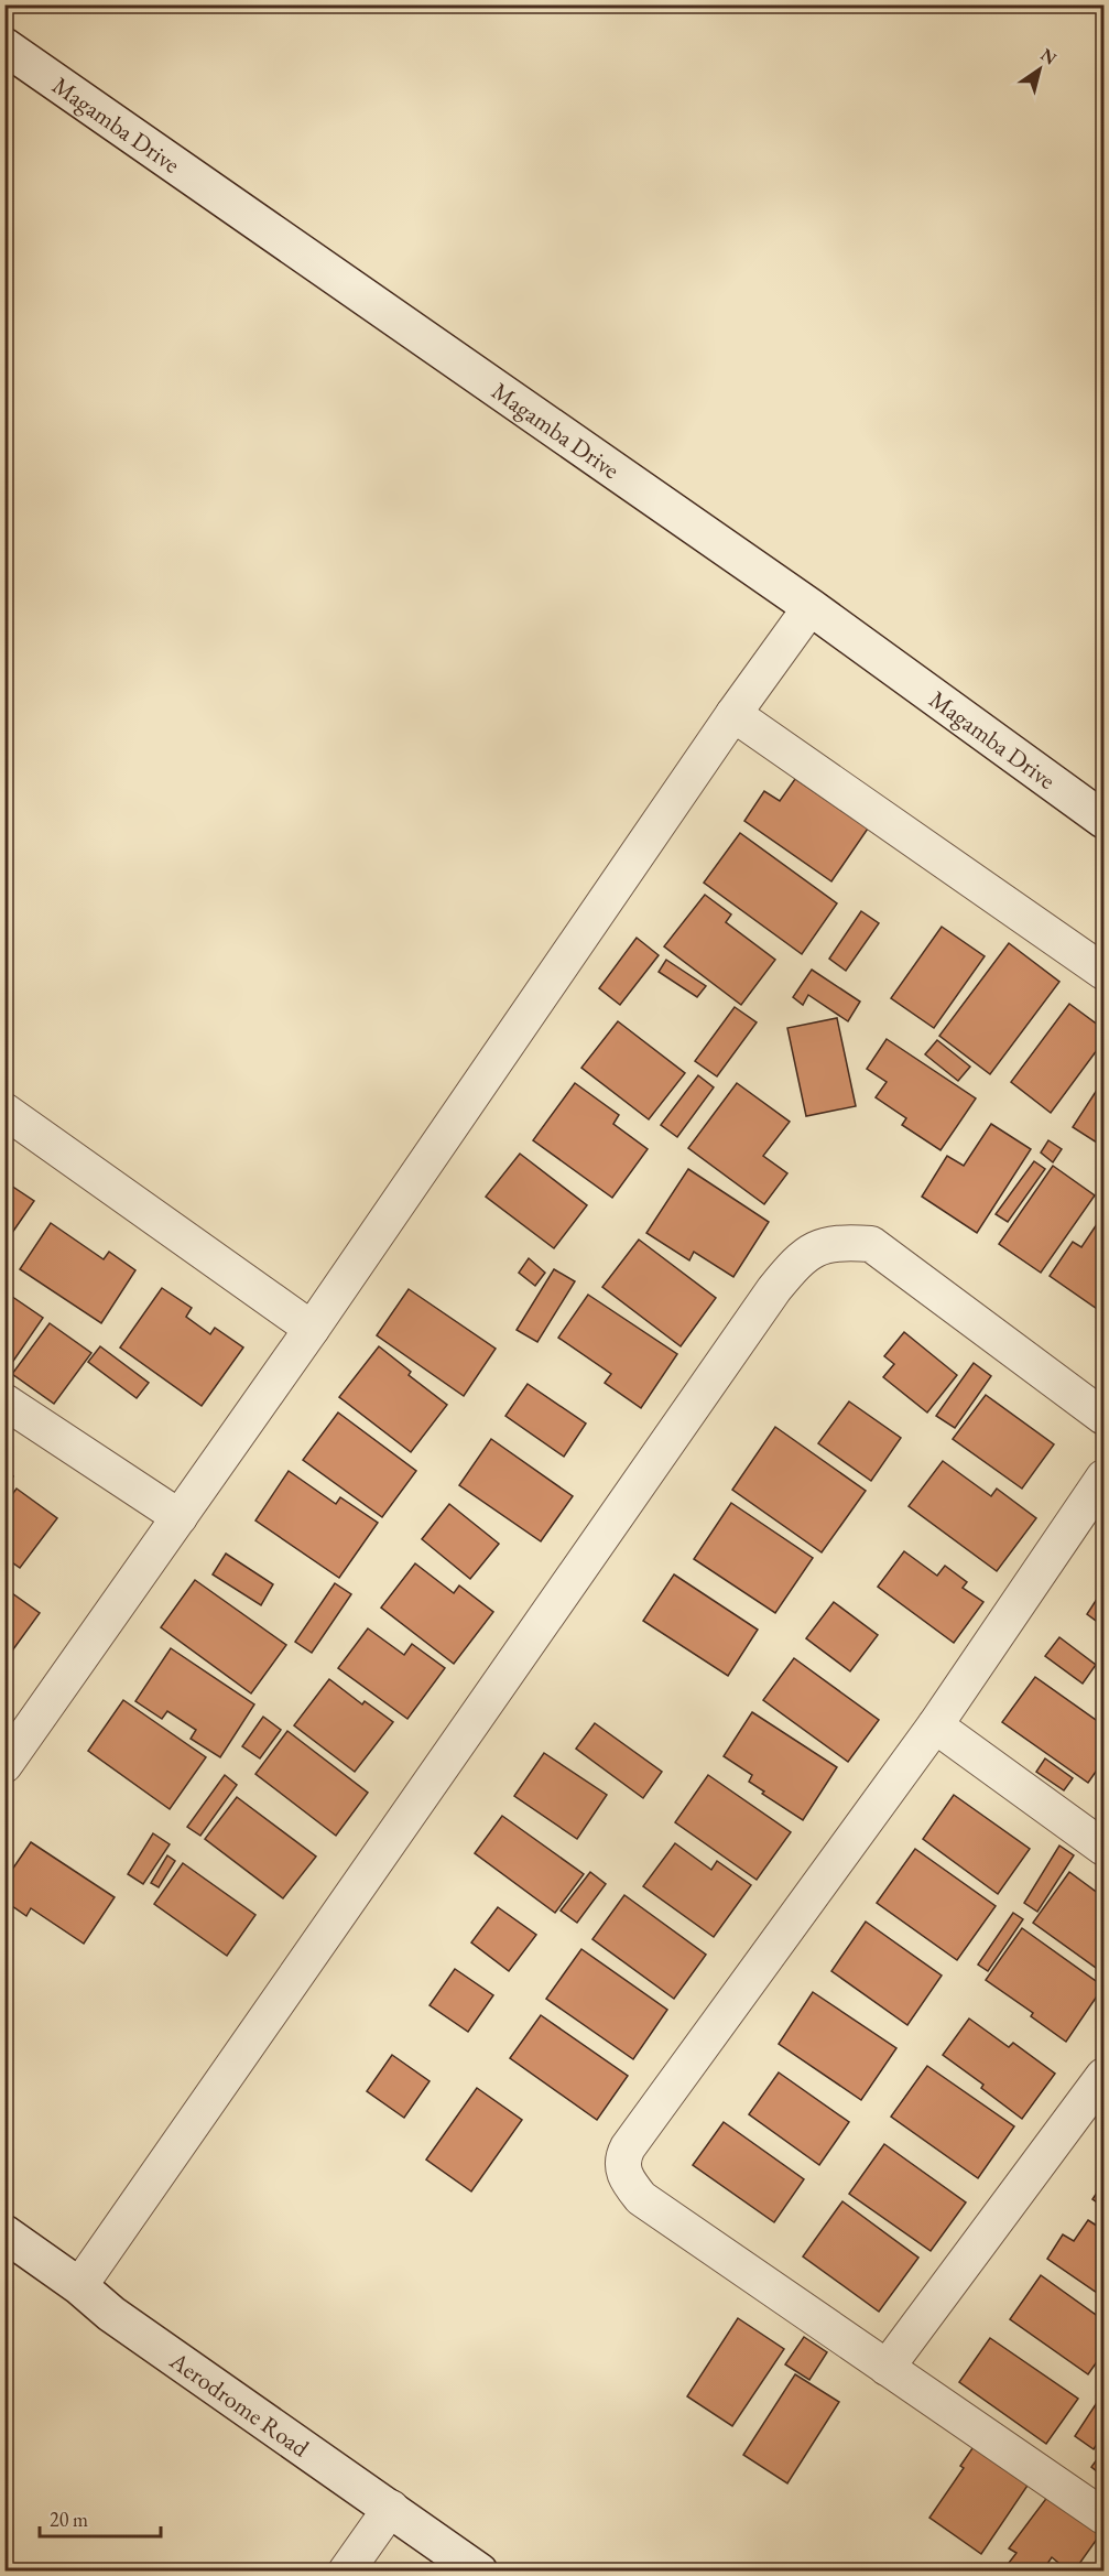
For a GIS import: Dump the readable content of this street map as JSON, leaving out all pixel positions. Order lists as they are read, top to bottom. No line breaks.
{"streets":{"street":["Magamba Drive","Aerodrome Road"]},"scale_bar":"20 m","north":"top right"}
